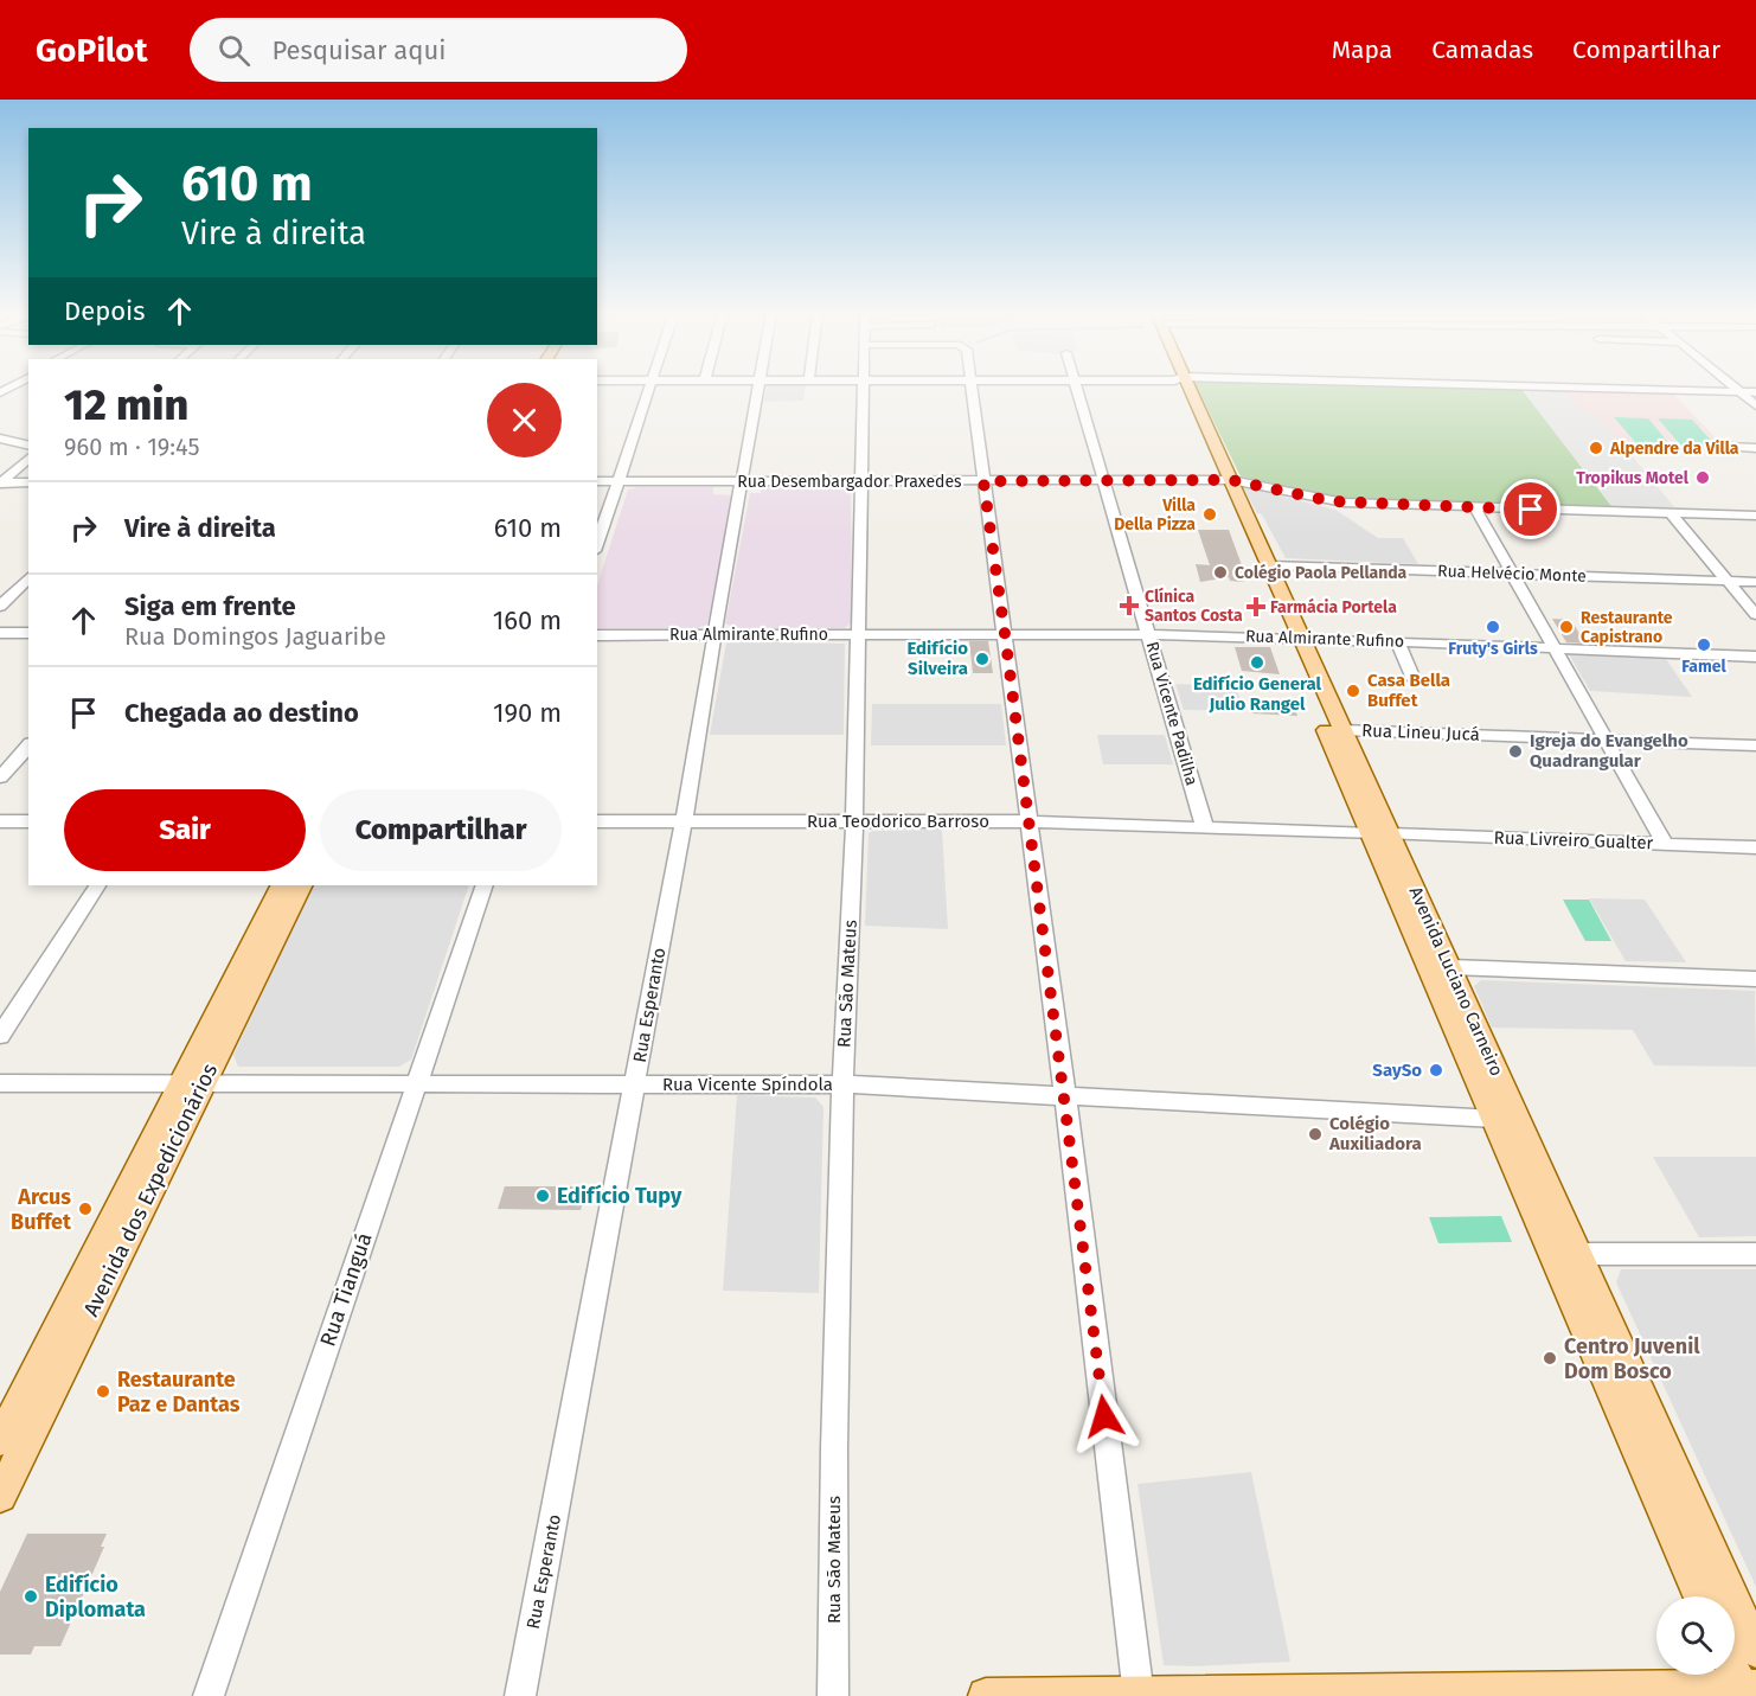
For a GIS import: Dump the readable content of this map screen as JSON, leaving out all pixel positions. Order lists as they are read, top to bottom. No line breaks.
{"streets":{"main road":["Avenida Luciano Carneiro","Avenida dos Expedicionários"],"street":["Rua Desembargador Praxedes","Rua Helvécio Monte","Rua Almirante Rufino","Rua Vicente Padilha","Rua Lineu Jucá","Rua Teodorico Barroso","Rua Livreiro Gualter","Rua São Mateus","Rua Esperanto","Rua Vicente Spíndola","Rua Tianguá"]},"crossings":[["Rua Desembargador Praxedes","Rua Vicente Padilha"],["Rua Desembargador Praxedes","Avenida Luciano Carneiro"],["Rua Desembargador Praxedes","Rua São Mateus"],["Rua Desembargador Praxedes","Rua Esperanto"],["Rua Helvécio Monte","Avenida Luciano Carneiro"],["Rua Almirante Rufino","Rua Vicente Padilha"],["Rua Almirante Rufino","Avenida Luciano Carneiro"],["Rua Almirante Rufino","Rua São Mateus"],["Rua Almirante Rufino","Rua Esperanto"],["Rua Vicente Padilha","Rua Teodorico Barroso"],["Rua Lineu Jucá","Avenida Luciano Carneiro"],["Rua Teodorico Barroso","Rua Livreiro Gualter"],["Rua Teodorico Barroso","Avenida Luciano Carneiro"],["Rua Teodorico Barroso","Rua São Mateus"],["Rua Teodorico Barroso","Rua Esperanto"],["Rua Livreiro Gualter","Avenida Luciano Carneiro"],["Avenida Luciano Carneiro","Rua Vicente Spíndola"],["Rua São Mateus","Rua Vicente Spíndola"],["Rua Esperanto","Rua Vicente Spíndola"],["Rua Vicente Spíndola","Avenida dos Expedicionários"],["Rua Vicente Spíndola","Rua Tianguá"]],"places":{"other":["Alpendre da Villa","Tropikus Motel","Villa Della Pizza","Colégio Paola Pellanda","Fruty's Girls","Restaurante Capistrano","Famel","Edifício Silveira","Edifício General Julio Rangel","Casa Bella Buffet","Igreja do Evangelho Quadrangular","SaySo","Colégio Auxiliadora","Edifício Tupy","Arcus Buffet","Centro Juvenil Dom Bosco","Restaurante Paz e Dantas","Edifício Diplomata"],"health":["Clínica Santos Costa","Farmácia Portela"]},"page":{"header":"GoPilot","search":"Pesquisar aqui","nav":["Mapa","Camadas","Compartilhar"],"turn":["610 m","Vire à direita"],"then":"Depois","heading":["12 min","960 m · 19:45"],"list":[{"name":"Vire à direita","value":"610 m"},{"name":"Siga em frente","note":"Rua Domingos Jaguaribe","value":"160 m"},{"name":"Chegada ao destino","value":"190 m"}],"buttons":["Sair","Compartilhar"]}}
